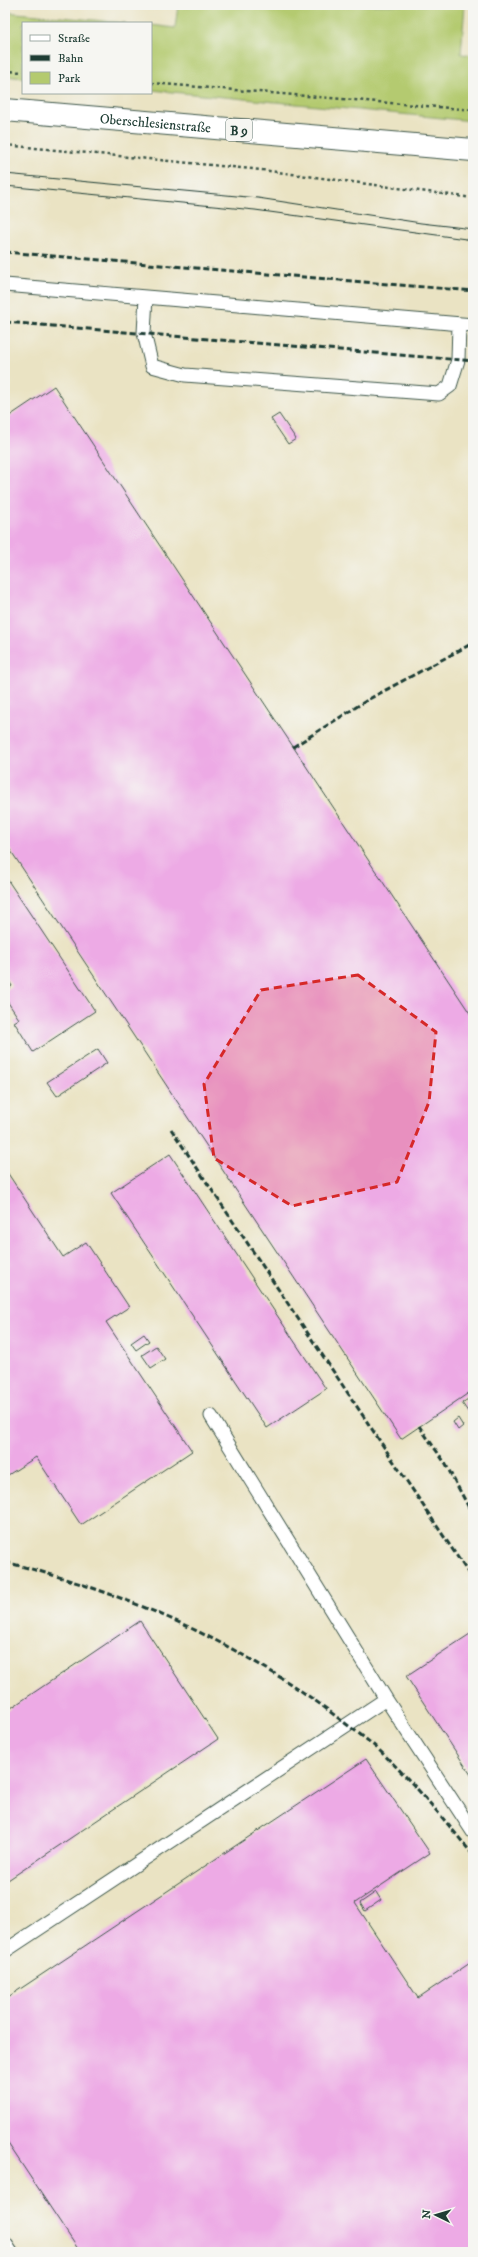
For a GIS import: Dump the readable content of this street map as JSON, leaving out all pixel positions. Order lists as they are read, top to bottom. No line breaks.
{"streets":{"main road":["Oberschlesienstraße","B 9"]},"legend":["Straße","Bahn","Park"],"north":"left"}
